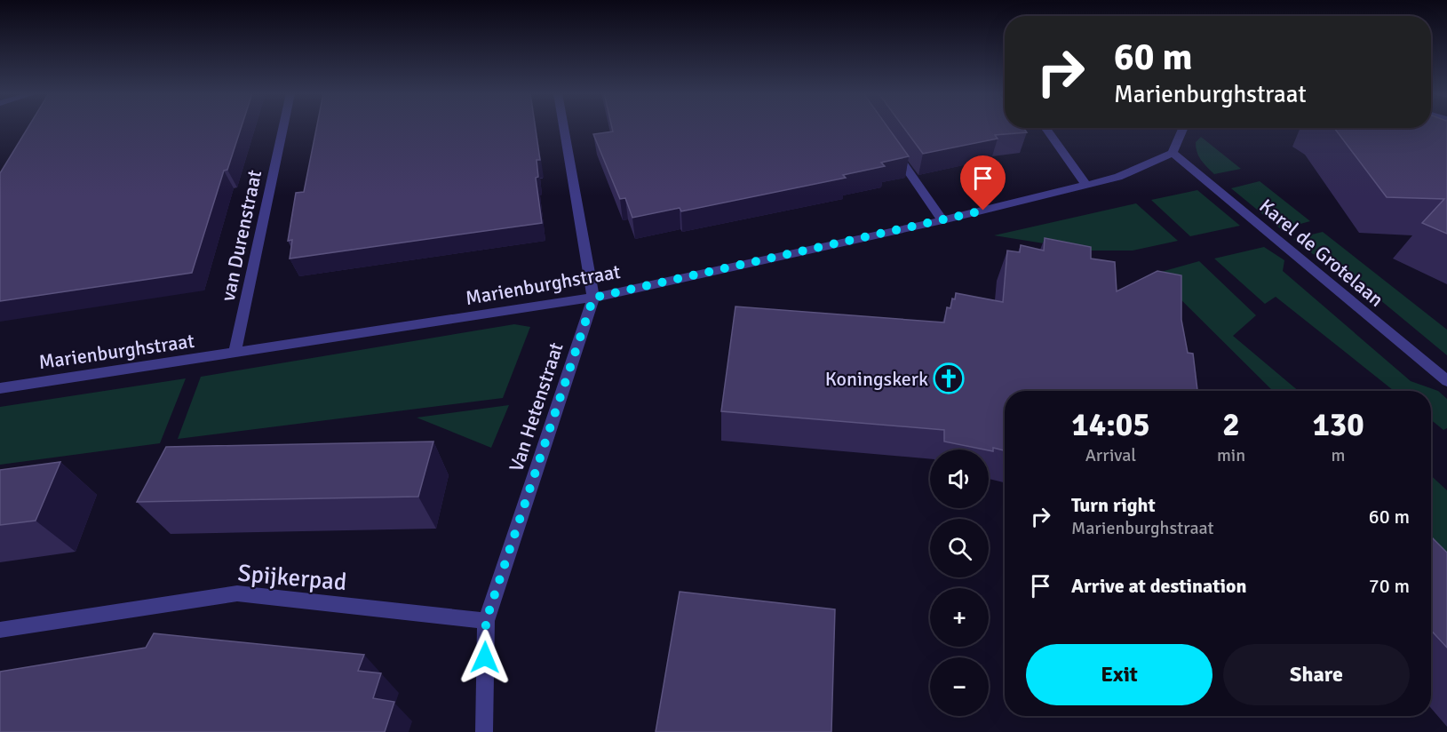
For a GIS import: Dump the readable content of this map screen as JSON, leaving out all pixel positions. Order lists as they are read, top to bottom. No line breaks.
{"streets":{"street":["van Durenstraat","Karel de Grotelaan","Marienburghstraat","Van Hetenstraat","Spijkerpad"]},"crossings":[["van Durenstraat","Marienburghstraat"],["Karel de Grotelaan","Marienburghstraat"],["Marienburghstraat","Van Hetenstraat"],["Van Hetenstraat","Spijkerpad"]],"places":{"church":["Koningskerk"]},"page":{"turn":["60 m","Marienburghstraat"],"eta":["14:05","Arrival","2","min","130","m"],"map_buttons":["+","−"],"list":[{"name":"Turn right","note":"Marienburghstraat","value":"60 m"},{"name":"Arrive at destination","value":"70 m"}],"buttons":["Exit","Share"]}}
